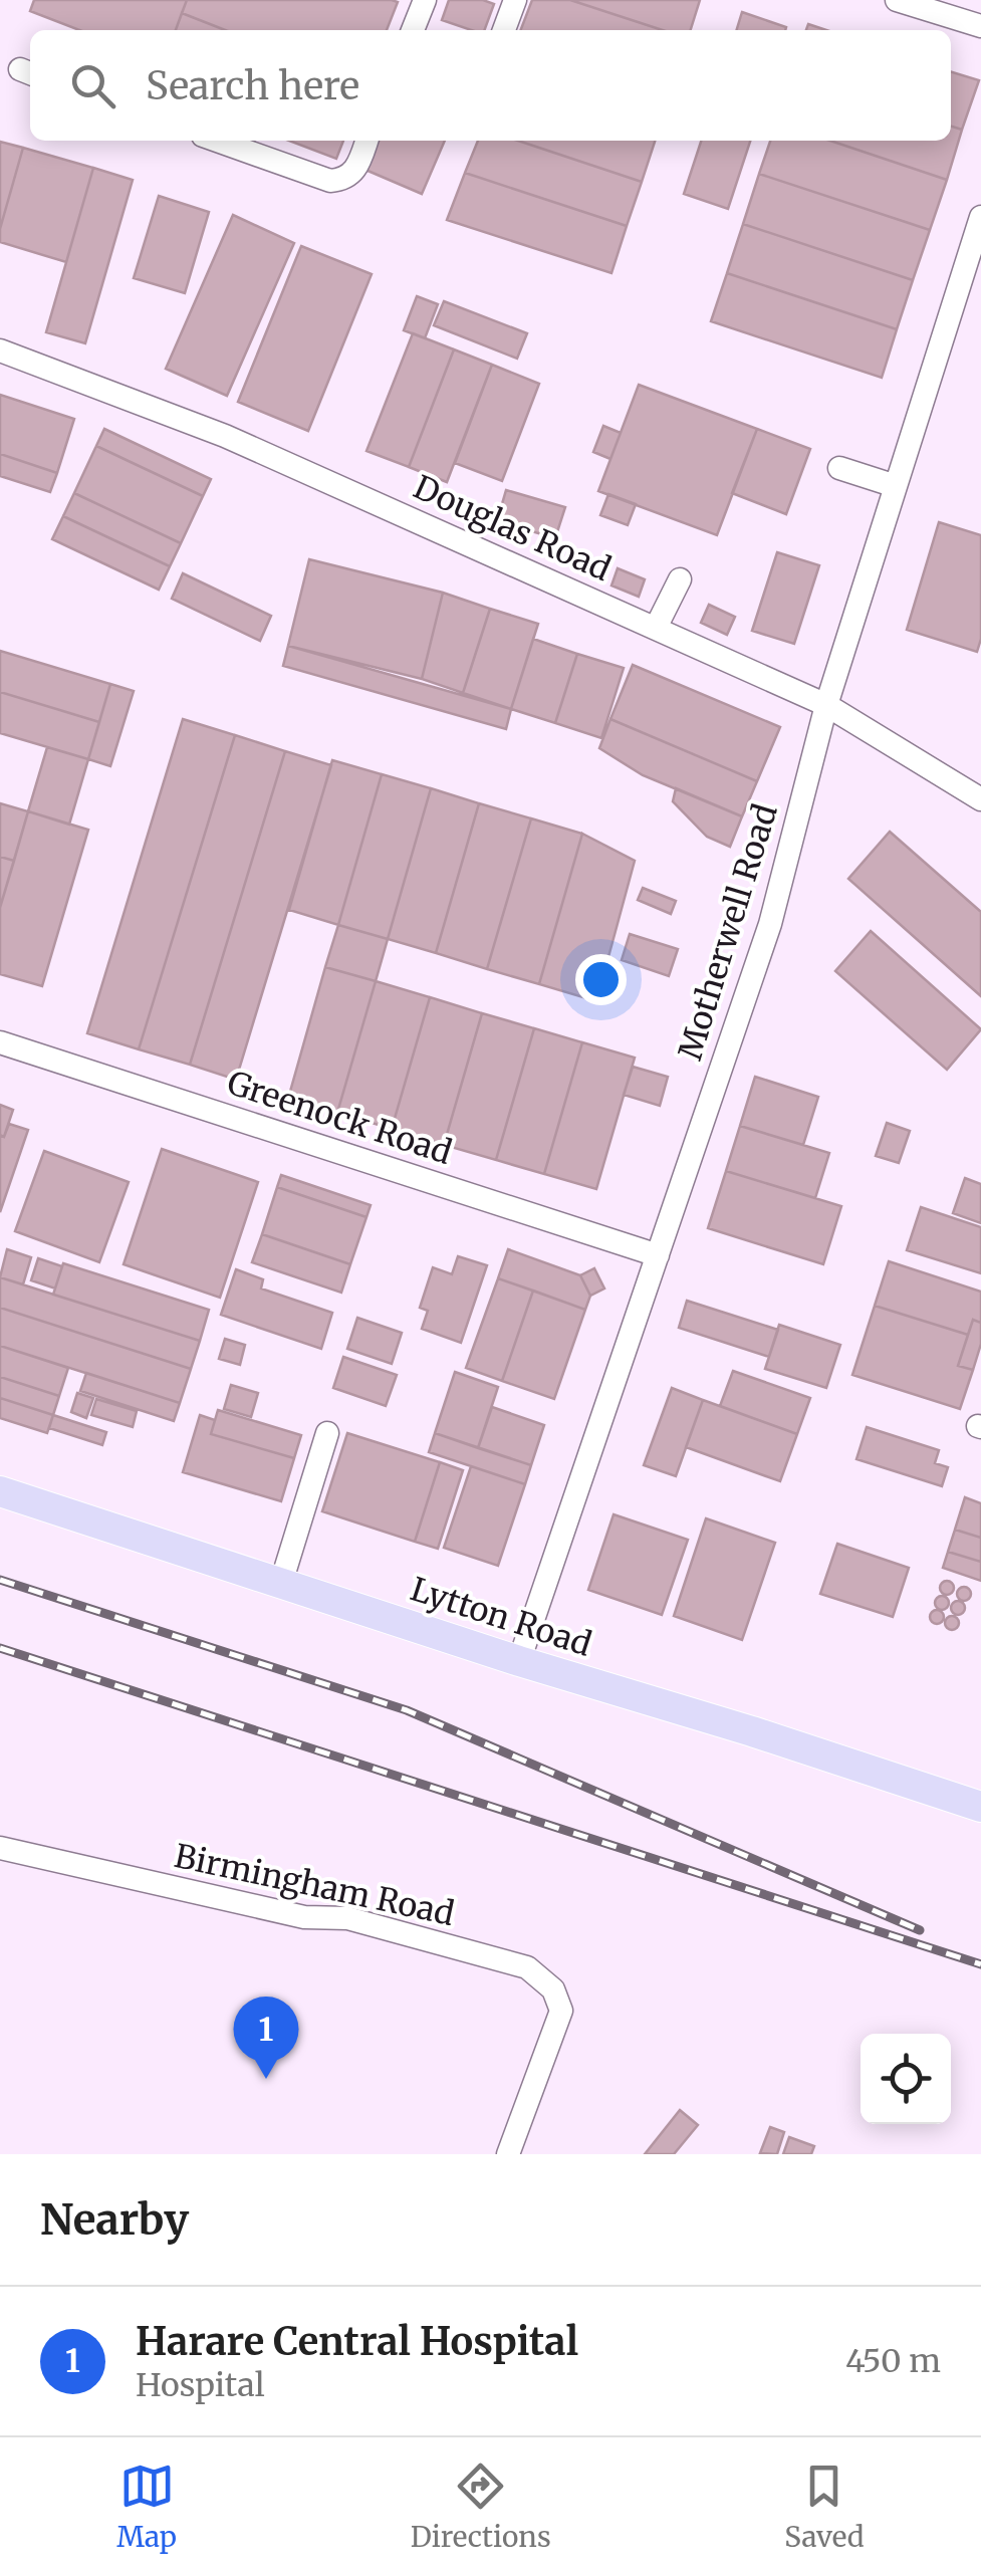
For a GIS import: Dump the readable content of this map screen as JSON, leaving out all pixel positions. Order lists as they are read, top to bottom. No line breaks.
{"streets":{"main road":["Lytton Road"],"street":["Douglas Road","Motherwell Road","Greenock Road","Birmingham Road"]},"crossings":[["Douglas Road","Motherwell Road"],["Motherwell Road","Greenock Road"],["Motherwell Road","Lytton Road"]],"page":{"search":"Search here","pins":"1","heading":"Nearby","list":[{"mark":"1","name":"Harare Central Hospital","note":"Hospital","value":"450 m"}],"nav":["Map","Directions","Saved"]}}
